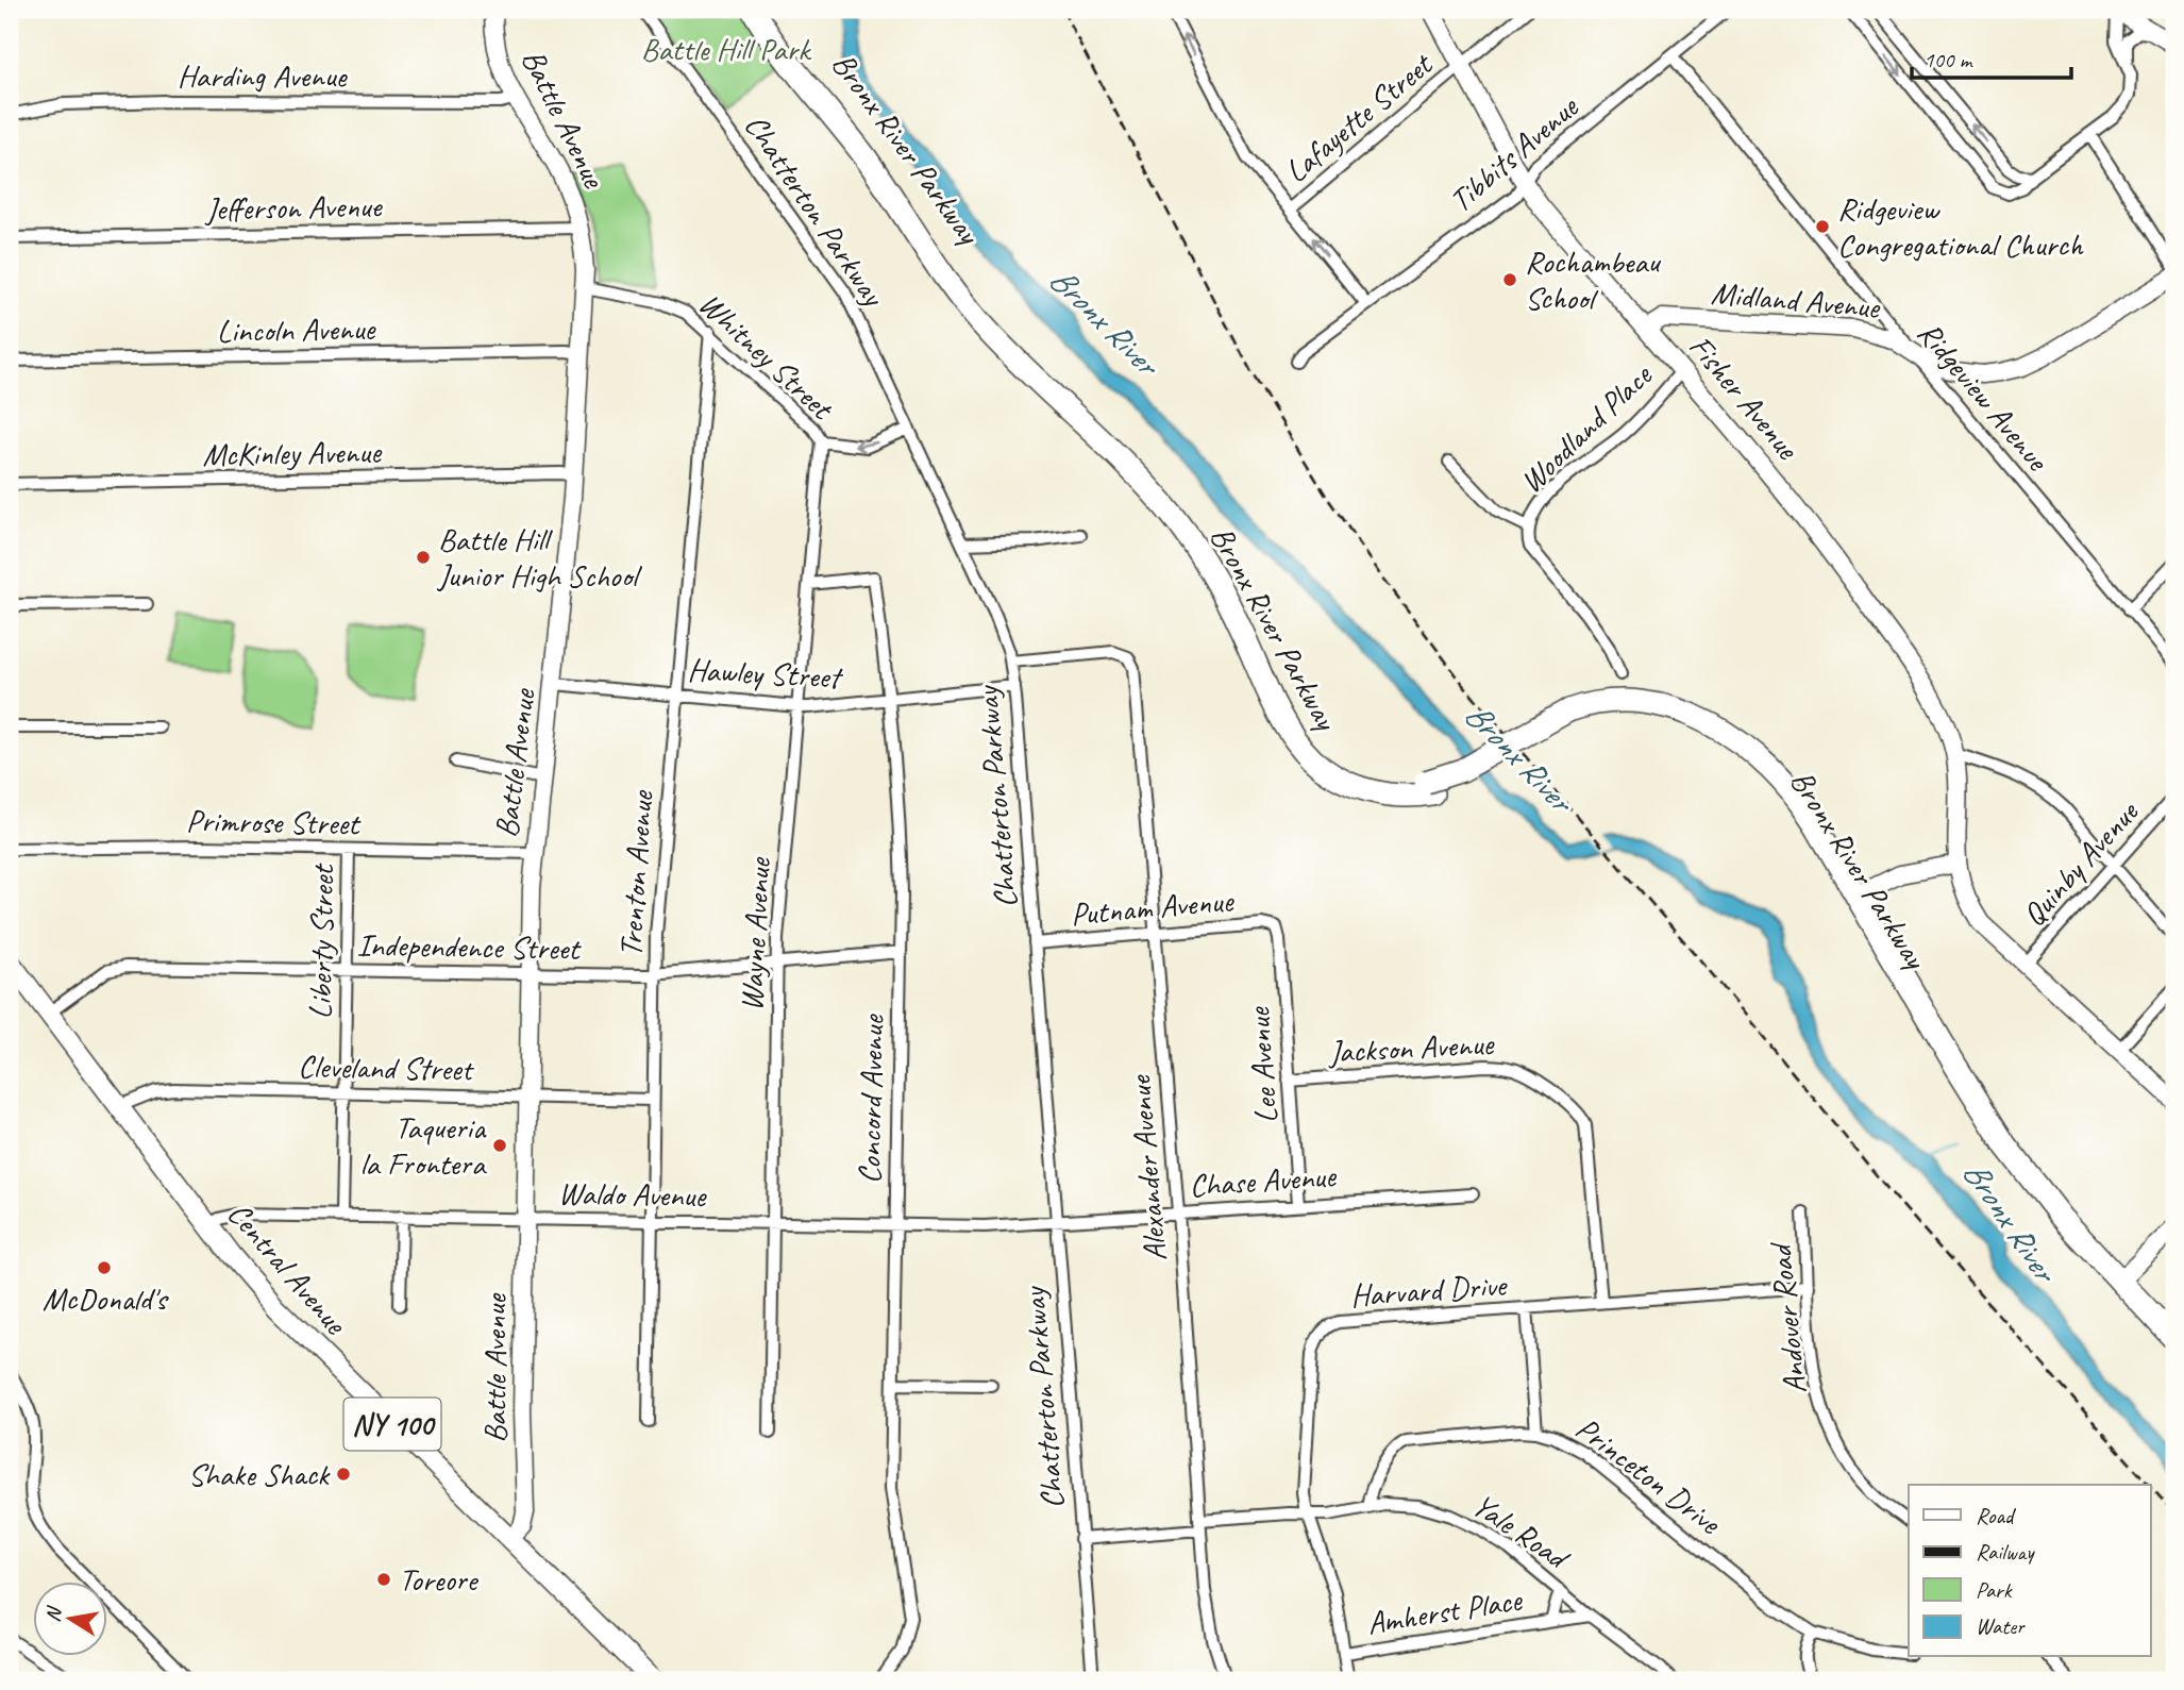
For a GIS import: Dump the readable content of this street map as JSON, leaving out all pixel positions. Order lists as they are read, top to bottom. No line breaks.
{"streets":{"highway":["Bronx River Parkway"],"main road":["Central Avenue","NY 100"],"street":["Harding Avenue","Battle Avenue","Lafayette Street","Tibbits Avenue","Jefferson Avenue","Chatterton Parkway","Midland Avenue","Lincoln Avenue","Whitney Street","Ridgeview Avenue","Fisher Avenue","Woodland Place","McKinley Avenue","Hawley Street","Primrose Street","Quinby Avenue","Trenton Avenue","Putnam Avenue","Wayne Avenue","Liberty Street","Independence Street","Jackson Avenue","Lee Avenue","Cleveland Street","Concord Avenue","Alexander Avenue","Chase Avenue","Waldo Avenue","Harvard Drive","Andover Road","Princeton Drive","Yale Road","Amherst Place"]},"crossings":[["Harding Avenue","Battle Avenue"],["Battle Avenue","Jefferson Avenue"],["Battle Avenue","Lincoln Avenue"],["Battle Avenue","Whitney Street"],["Battle Avenue","McKinley Avenue"],["Battle Avenue","Hawley Street"],["Battle Avenue","Primrose Street"],["Battle Avenue","Independence Street"],["Battle Avenue","Cleveland Street"],["Battle Avenue","Waldo Avenue"],["Battle Avenue","Central Avenue"],["Lafayette Street","Fisher Avenue"],["Tibbits Avenue","Ridgeview Avenue"],["Tibbits Avenue","Fisher Avenue"],["Chatterton Parkway","Whitney Street"],["Chatterton Parkway","Hawley Street"],["Chatterton Parkway","Putnam Avenue"],["Chatterton Parkway","Alexander Avenue"],["Chatterton Parkway","Chase Avenue"],["Chatterton Parkway","Waldo Avenue"],["Chatterton Parkway","Yale Road"],["Midland Avenue","Ridgeview Avenue"],["Midland Avenue","Fisher Avenue"],["Whitney Street","Trenton Avenue"],["Whitney Street","Wayne Avenue"],["Fisher Avenue","Woodland Place"],["Fisher Avenue","Quinby Avenue"],["Hawley Street","Trenton Avenue"],["Hawley Street","Wayne Avenue"],["Hawley Street","Concord Avenue"],["Primrose Street","Liberty Street"],["Trenton Avenue","Independence Street"],["Trenton Avenue","Cleveland Street"],["Trenton Avenue","Waldo Avenue"],["Putnam Avenue","Lee Avenue"],["Putnam Avenue","Alexander Avenue"],["Wayne Avenue","Independence Street"],["Wayne Avenue","Concord Avenue"],["Wayne Avenue","Waldo Avenue"],["Liberty Street","Independence Street"],["Liberty Street","Cleveland Street"],["Liberty Street","Waldo Avenue"],["Independence Street","Concord Avenue"],["Independence Street","Central Avenue"],["Jackson Avenue","Lee Avenue"],["Jackson Avenue","Harvard Drive"],["Lee Avenue","Chase Avenue"],["Cleveland Street","Central Avenue"],["Concord Avenue","Waldo Avenue"],["Alexander Avenue","Chase Avenue"],["Alexander Avenue","Yale Road"],["Chase Avenue","Waldo Avenue"],["Waldo Avenue","Central Avenue"],["Harvard Drive","Andover Road"],["Harvard Drive","Yale Road"],["Harvard Drive","Amherst Place"],["Princeton Drive","Yale Road"],["Yale Road","Amherst Place"]],"water":["Bronx River"],"parks":["Battle Hill Park"],"places":["Ridgeview Congregational Church","Rochambeau School","Battle Hill Junior High School","Taqueria la Frontera","McDonald's","Shake Shack","Toreore"],"legend":["Road","Railway","Park","Water"],"scale_bar":"100 m","north":"left"}
